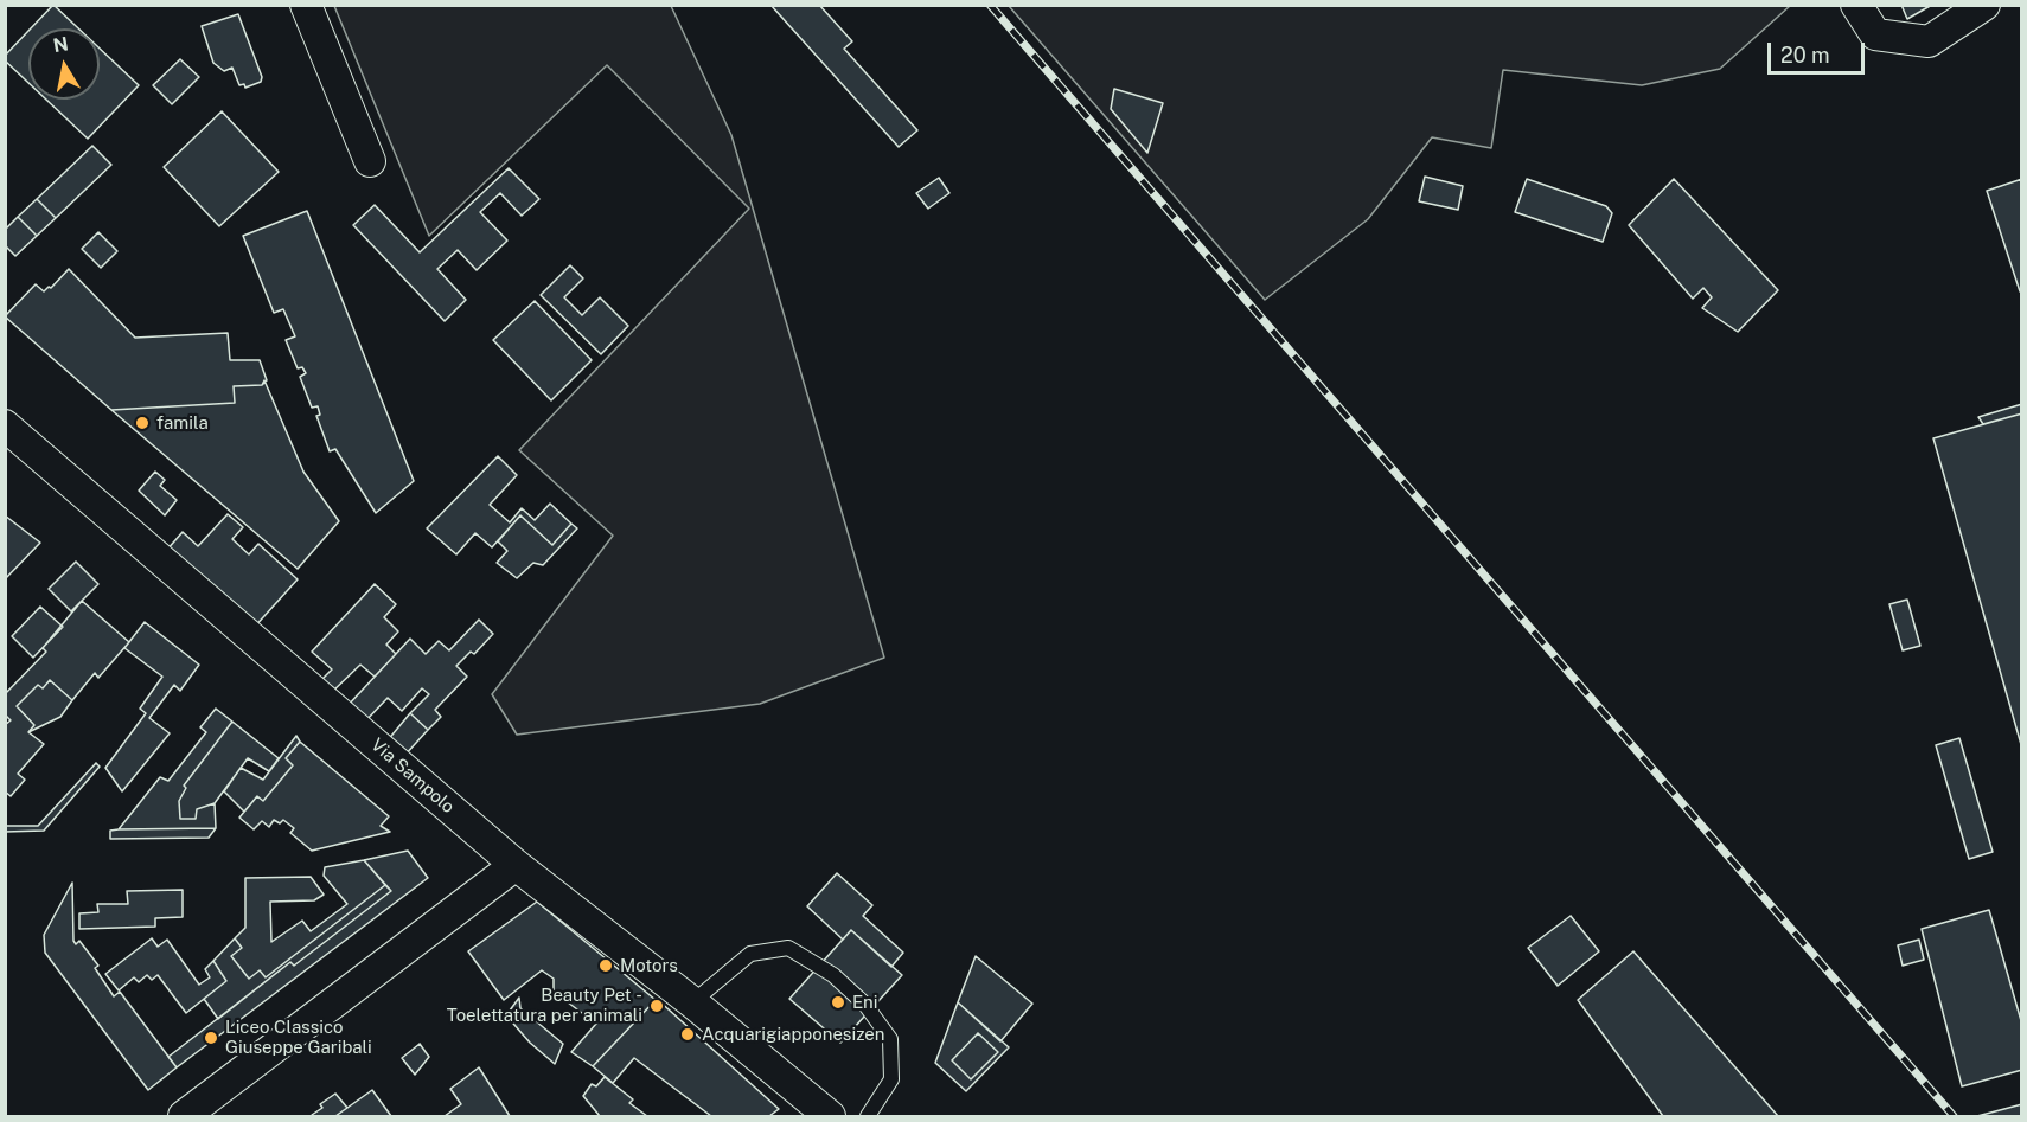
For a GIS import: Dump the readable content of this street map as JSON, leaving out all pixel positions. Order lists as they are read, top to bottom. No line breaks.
{"streets":{"street":["Via Sampolo"]},"places":["famila","Motors","Eni","Beauty Pet - Toelettatura per animali","Acquarigiapponesizen","Liceo Classico Giuseppe Garibali"],"scale_bar":"20 m","north":"top"}
